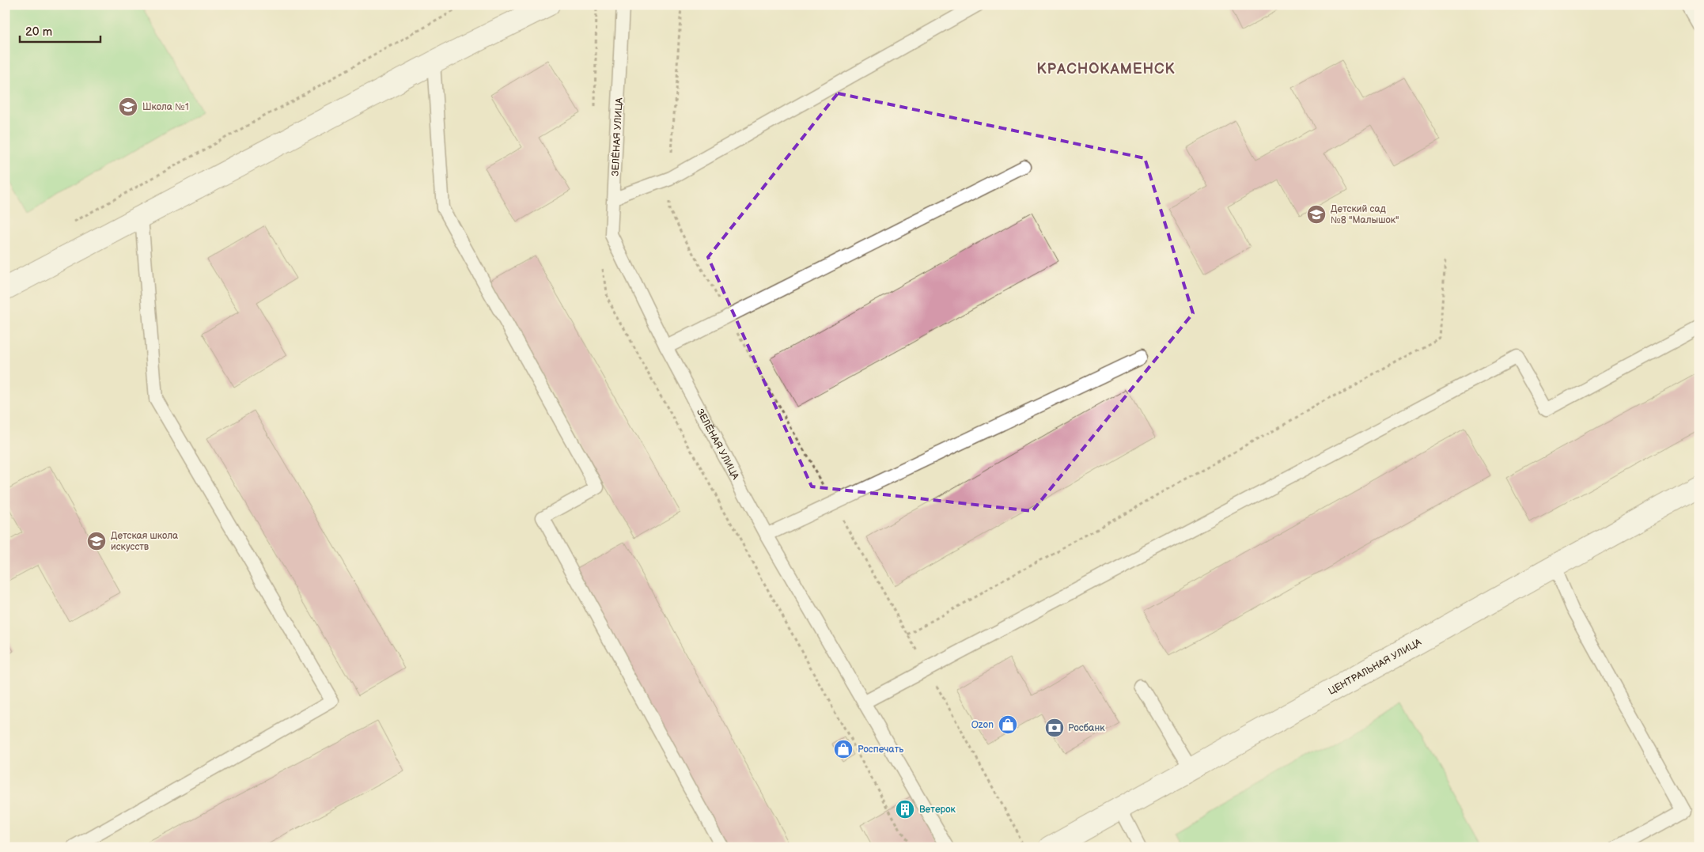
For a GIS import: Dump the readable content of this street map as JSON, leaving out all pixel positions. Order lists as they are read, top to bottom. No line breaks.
{"streets":{"street":["ЦЕНТРАЛЬНАЯ УЛИЦА"],"lane":["ЗЕЛЁНАЯ УЛИЦА"]},"districts":["КРАСНОКАМЕНСК"],"places":{"school or university":["Школа №1","Детский сад №8 \"Малышок\"","Детская школа искусств"],"shop":["Ozon","Роспечать"],"bank":["Росбанк"],"building":["Ветерок"]},"scale_bar":"20 m"}
